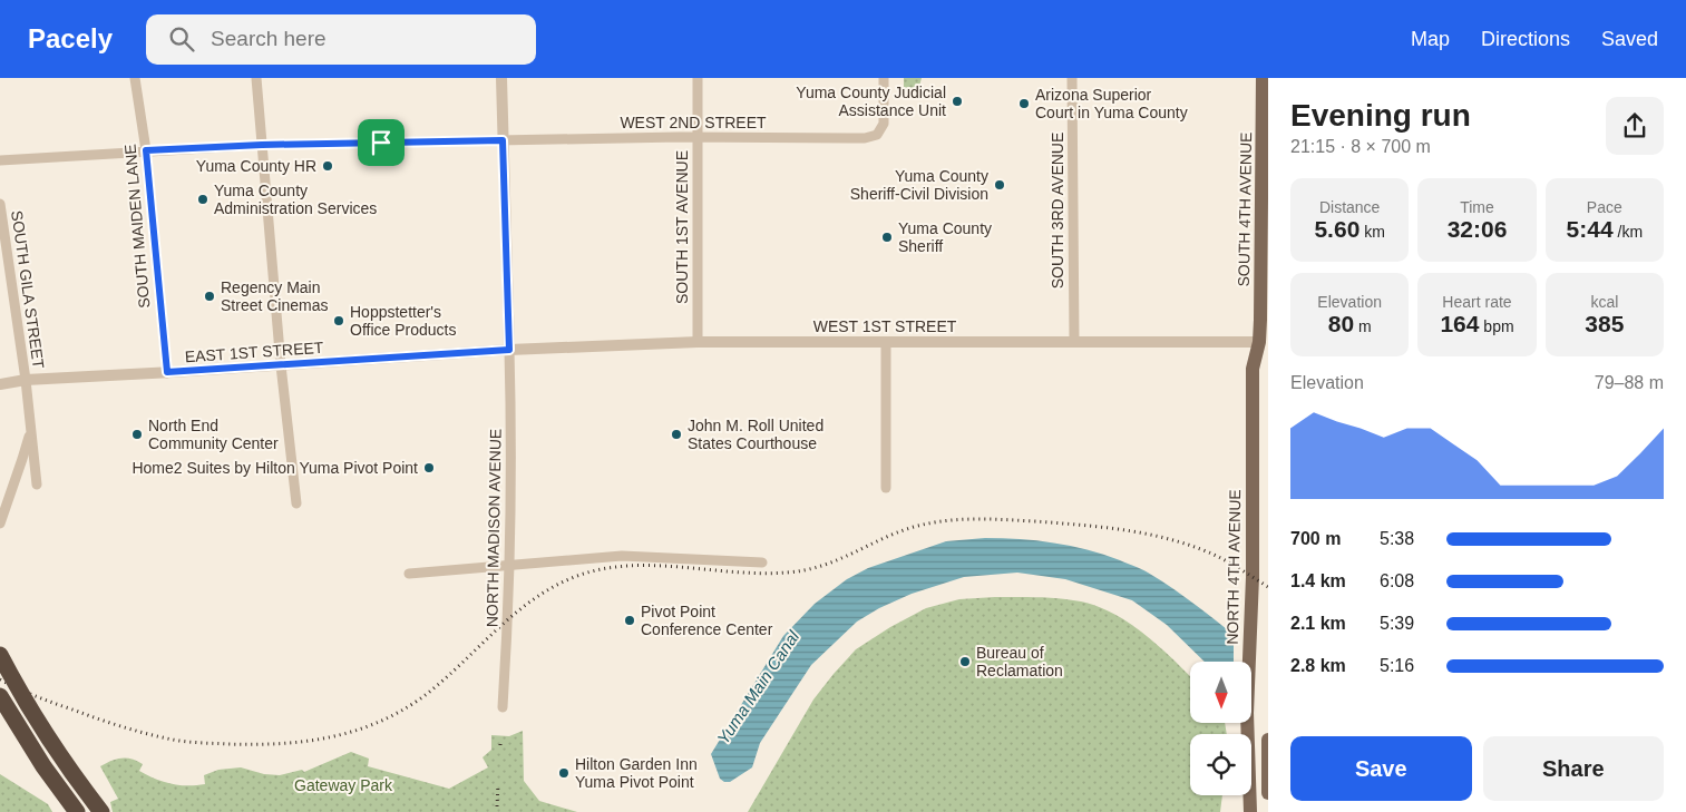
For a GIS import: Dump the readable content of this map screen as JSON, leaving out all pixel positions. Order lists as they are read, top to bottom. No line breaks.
{"streets":{"main road":["SOUTH 4TH AVENUE","NORTH 4TH AVENUE"],"street":["WEST 2ND STREET","SOUTH 3RD AVENUE","SOUTH MAIDEN LANE","SOUTH 1ST AVENUE","SOUTH GILA STREET","WEST 1ST STREET","EAST 1ST STREET","NORTH MADISON AVENUE"]},"crossings":[["WEST 2ND STREET","SOUTH MAIDEN LANE"],["WEST 2ND STREET","SOUTH 1ST AVENUE"],["SOUTH 4TH AVENUE","WEST 1ST STREET"],["SOUTH 4TH AVENUE","NORTH 4TH AVENUE"],["SOUTH 3RD AVENUE","WEST 1ST STREET"],["SOUTH MAIDEN LANE","EAST 1ST STREET"],["SOUTH 1ST AVENUE","WEST 1ST STREET"],["SOUTH GILA STREET","EAST 1ST STREET"],["WEST 1ST STREET","EAST 1ST STREET"],["WEST 1ST STREET","NORTH MADISON AVENUE"],["WEST 1ST STREET","NORTH 4TH AVENUE"],["EAST 1ST STREET","NORTH MADISON AVENUE"]],"water":["Yuma Main Canal"],"parks":["Gateway Park"],"places":["Yuma County Judicial Assistance Unit","Arizona Superior Court in Yuma County","Yuma County HR","Yuma County Sheriff-Civil Division","Yuma County Administration Services","Yuma County Sheriff","Regency Main Street Cinemas","Hoppstetter's Office Products","North End Community Center","John M. Roll United States Courthouse","Home2 Suites by Hilton Yuma Pivot Point","Pivot Point Conference Center","Bureau of Reclamation","Hilton Garden Inn Yuma Pivot Point"],"north":"bottom","page":{"header":"Pacely","search":"Search here","nav":["Map","Directions","Saved"],"heading":["Evening run","21:15 · 8 × 700 m"],"stats":[["Distance","5.60 km"],["Time","32:06"],["Pace","5:44 /km"],["Elevation","80 m"],["Heart rate","164 bpm"],["kcal","385"]],"chart":["Elevation","79–88 m"],"list":[{"name":"700 m","note":"5:38"},{"name":"1.4 km","note":"6:08"},{"name":"2.1 km","note":"5:39"},{"name":"2.8 km","note":"5:16"}],"buttons":["Save","Share"]}}
